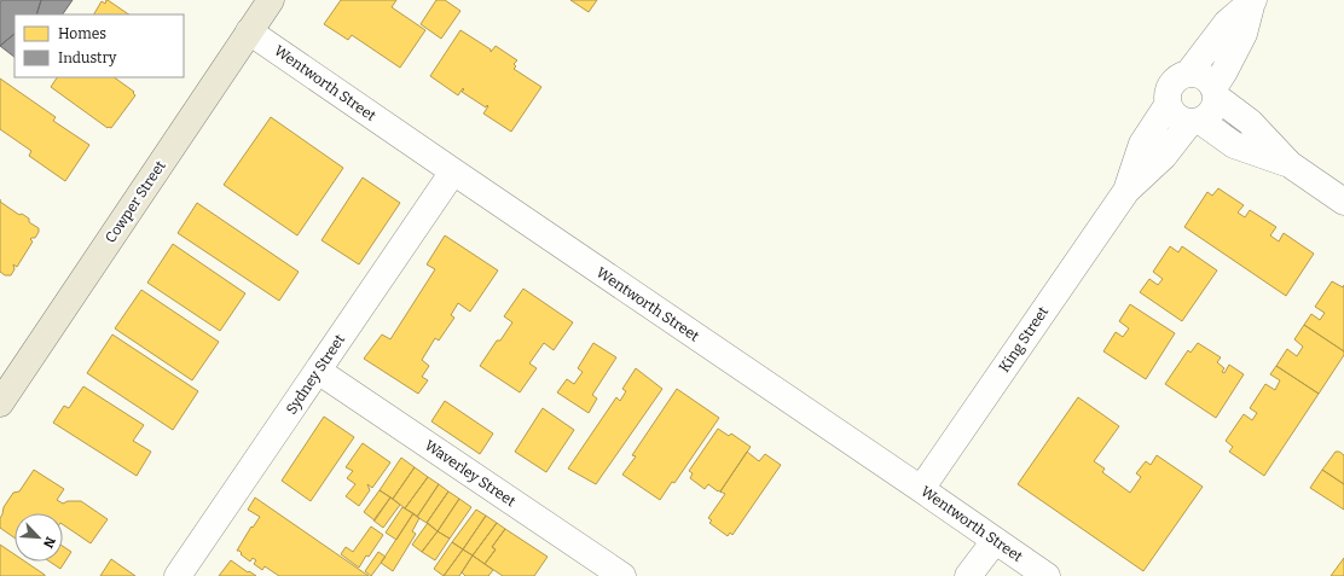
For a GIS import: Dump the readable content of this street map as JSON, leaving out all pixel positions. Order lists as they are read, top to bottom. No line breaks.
{"streets":{"main road":["Cowper Street"],"street":["Wentworth Street","King Street","Sydney Street","Waverley Street"]},"crossings":[["Wentworth Street","Cowper Street"],["Wentworth Street","King Street"],["Wentworth Street","Sydney Street"],["Sydney Street","Waverley Street"]],"legend":["Homes","Industry"],"north":"bottom right"}
